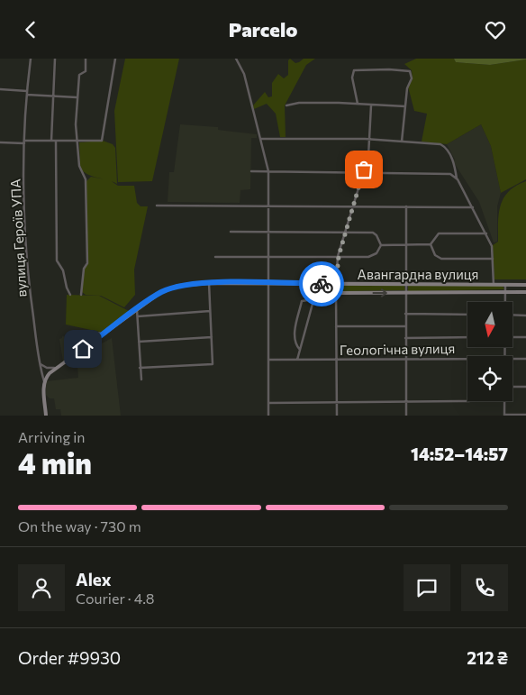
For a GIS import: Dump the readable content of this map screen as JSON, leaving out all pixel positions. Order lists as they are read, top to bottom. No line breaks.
{"streets":{"street":["вулиця Героїв УПА","Авангардна вулиця","Геологічна вулиця"]},"crossings":[["вулиця Героїв УПА","Авангардна вулиця"]],"north":"bottom","page":{"header":"Parcelo","heading":["4 min","Arriving in","14:52–14:57"],"panel":["Alex","Courier · 4.8","Order #9930","212 ₴"],"bar":"On the way · 730 m"}}
